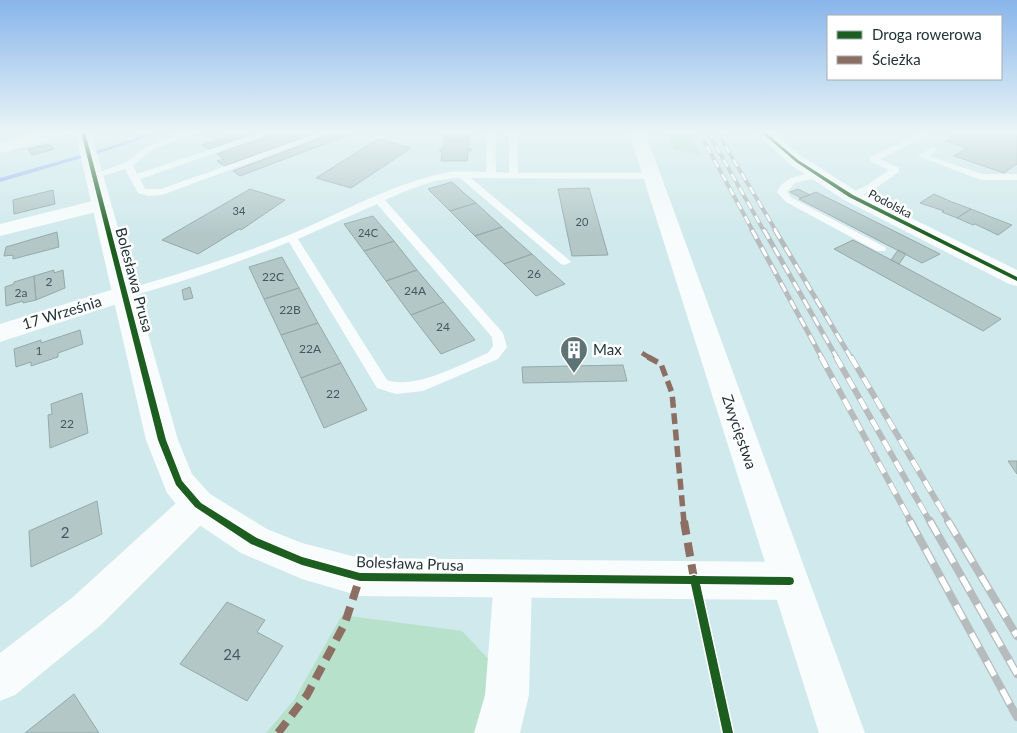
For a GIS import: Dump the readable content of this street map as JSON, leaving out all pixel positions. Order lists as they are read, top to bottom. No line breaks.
{"streets":{"street":["Podolska","Bolesława Prusa","17 Września","Zwycięstwa"]},"crossings":[["Bolesława Prusa","17 Września"],["Bolesława Prusa","Zwycięstwa"]],"places":{"building":["Max"]},"house_numbers":["34","20","24C","26","22C","2","24A","2a","22B","24","22A","1","22","22","2","24"],"legend":["Droga rowerowa","Ścieżka"]}
